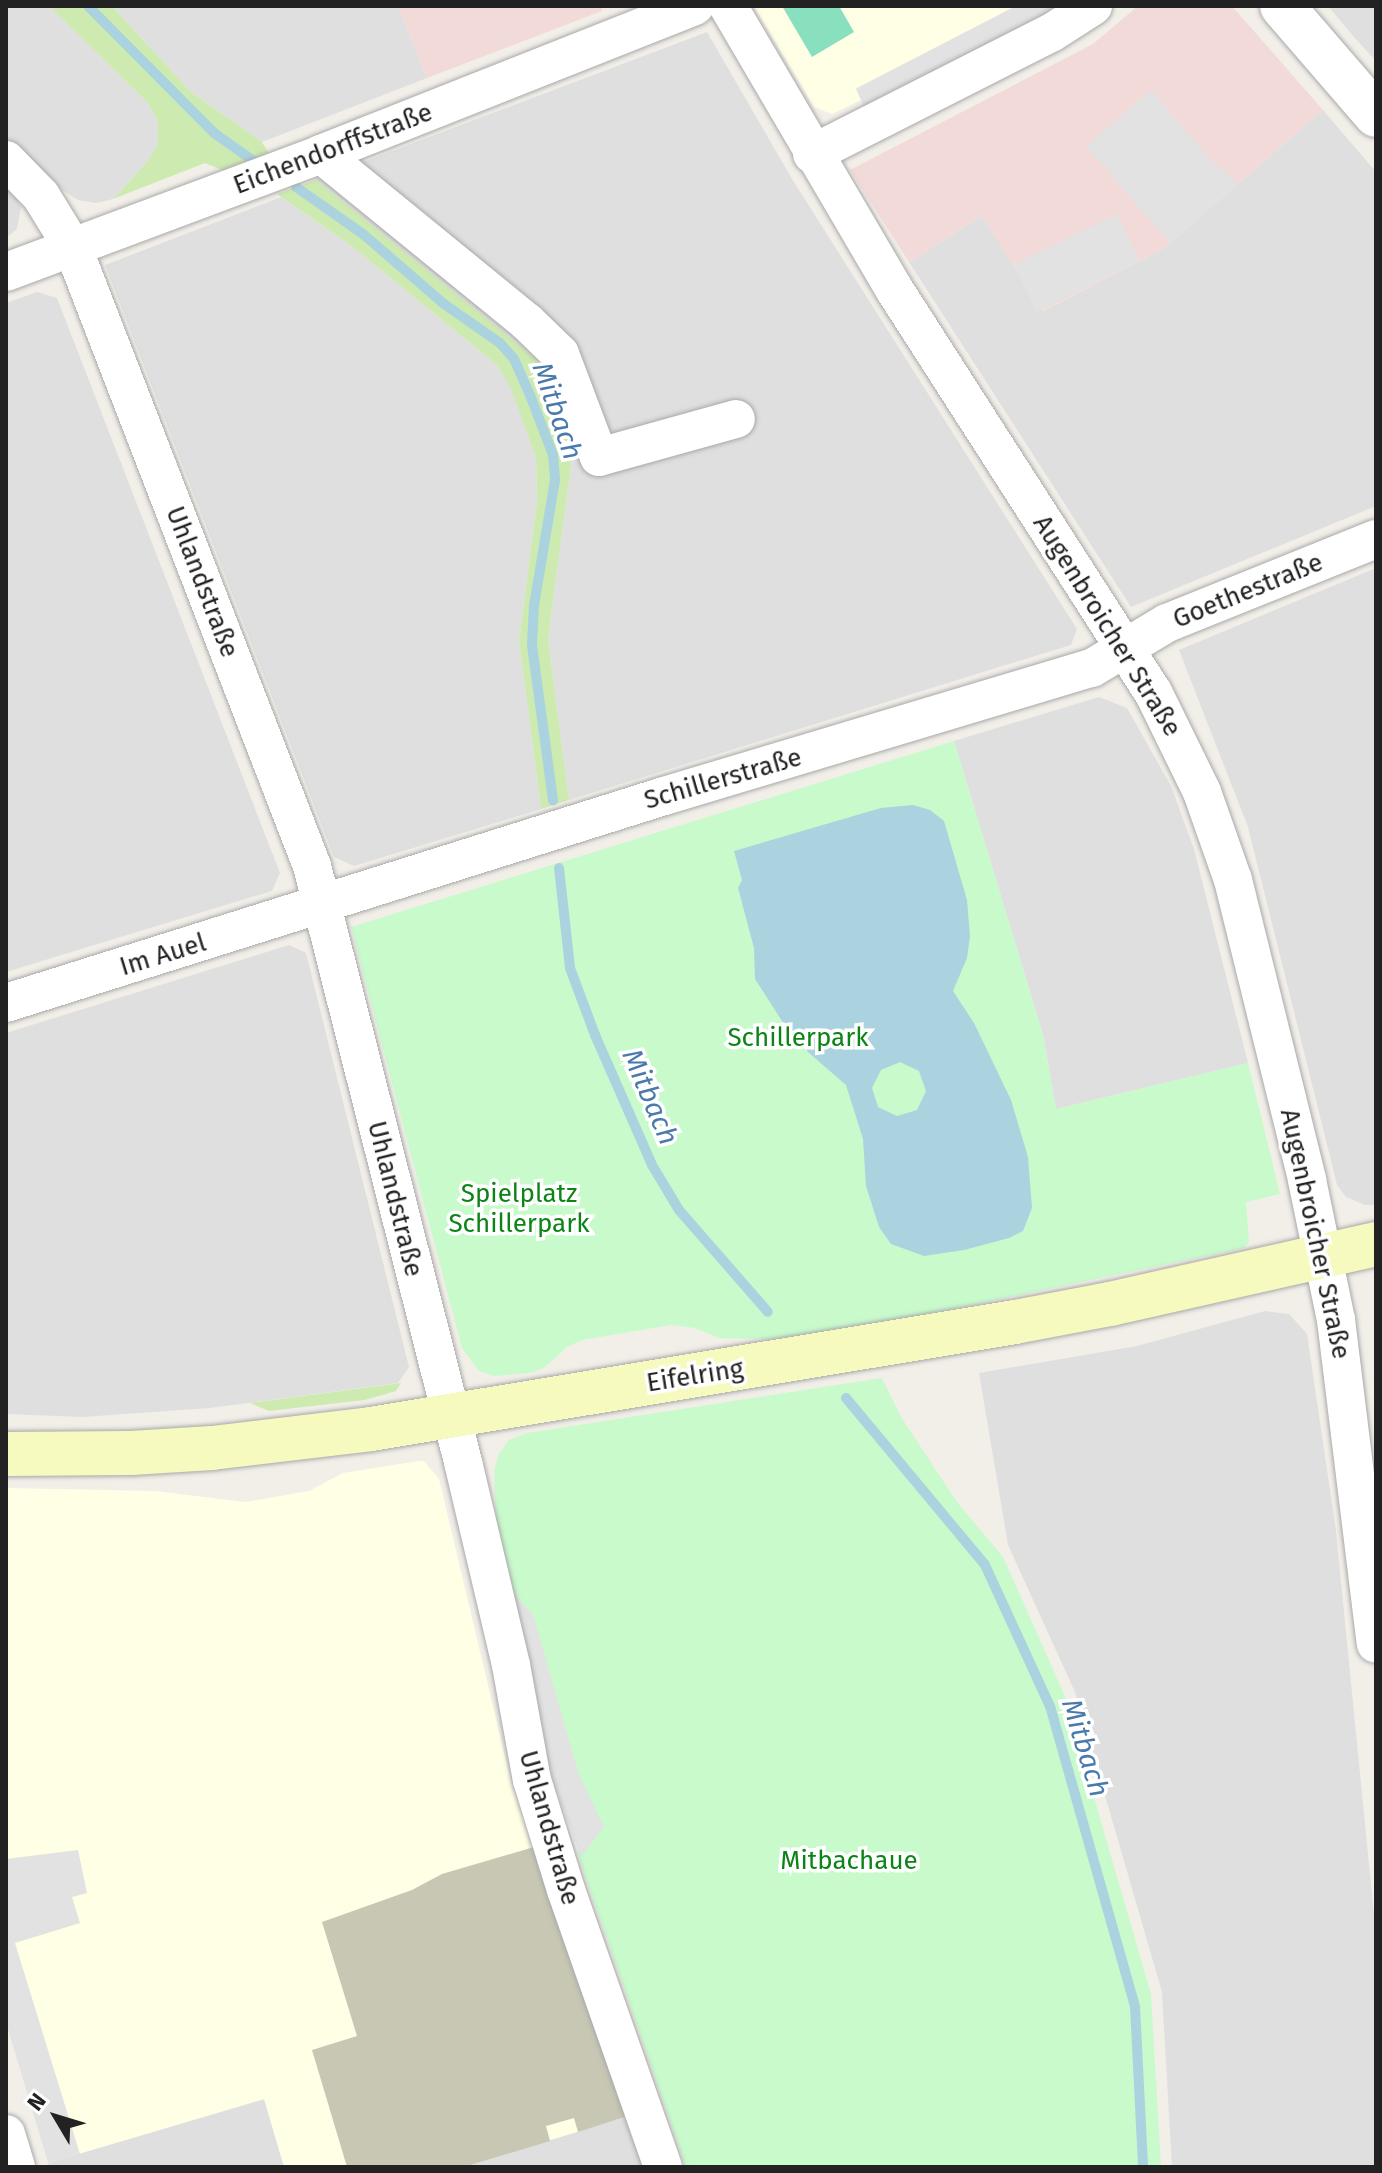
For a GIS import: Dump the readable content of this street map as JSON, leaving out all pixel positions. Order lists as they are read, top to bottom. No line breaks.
{"streets":{"main road":["Eifelring"],"street":["Eichendorffstraße","Uhlandstraße","Goethestraße","Augenbroicher Straße","Schillerstraße","Im Auel"]},"crossings":[["Eichendorffstraße","Uhlandstraße"],["Uhlandstraße","Schillerstraße"],["Uhlandstraße","Im Auel"],["Uhlandstraße","Eifelring"],["Goethestraße","Augenbroicher Straße"],["Goethestraße","Schillerstraße"],["Augenbroicher Straße","Schillerstraße"],["Augenbroicher Straße","Eifelring"],["Schillerstraße","Im Auel"]],"water":["Mitbach"],"parks":["Schillerpark","Spielplatz Schillerpark","Mitbachaue"],"north":"top left"}
